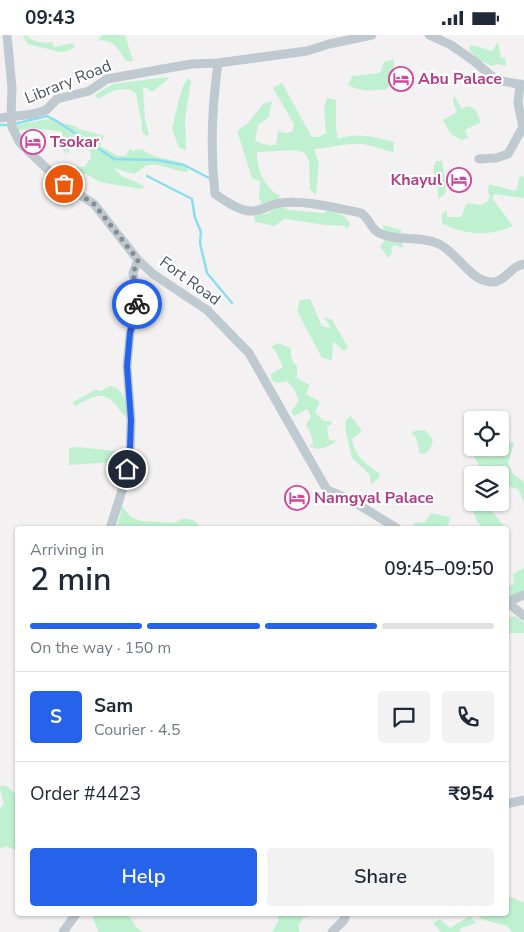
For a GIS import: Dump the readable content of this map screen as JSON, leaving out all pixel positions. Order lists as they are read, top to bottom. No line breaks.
{"streets":{"street":["Library Road","Fort Road"]},"crossings":[["Library Road","Fort Road"]],"places":{"hotel":["Abu Palace","Tsokar","Khayul","Namgyal Palace"]},"page":{"status":"09:43","heading":["2 min","Arriving in","09:45–09:50"],"panel":["Sam","Courier · 4.5","Order #4423","₹954"],"bar":"On the way · 150 m","round":"S","buttons":["Help","Share"]}}
